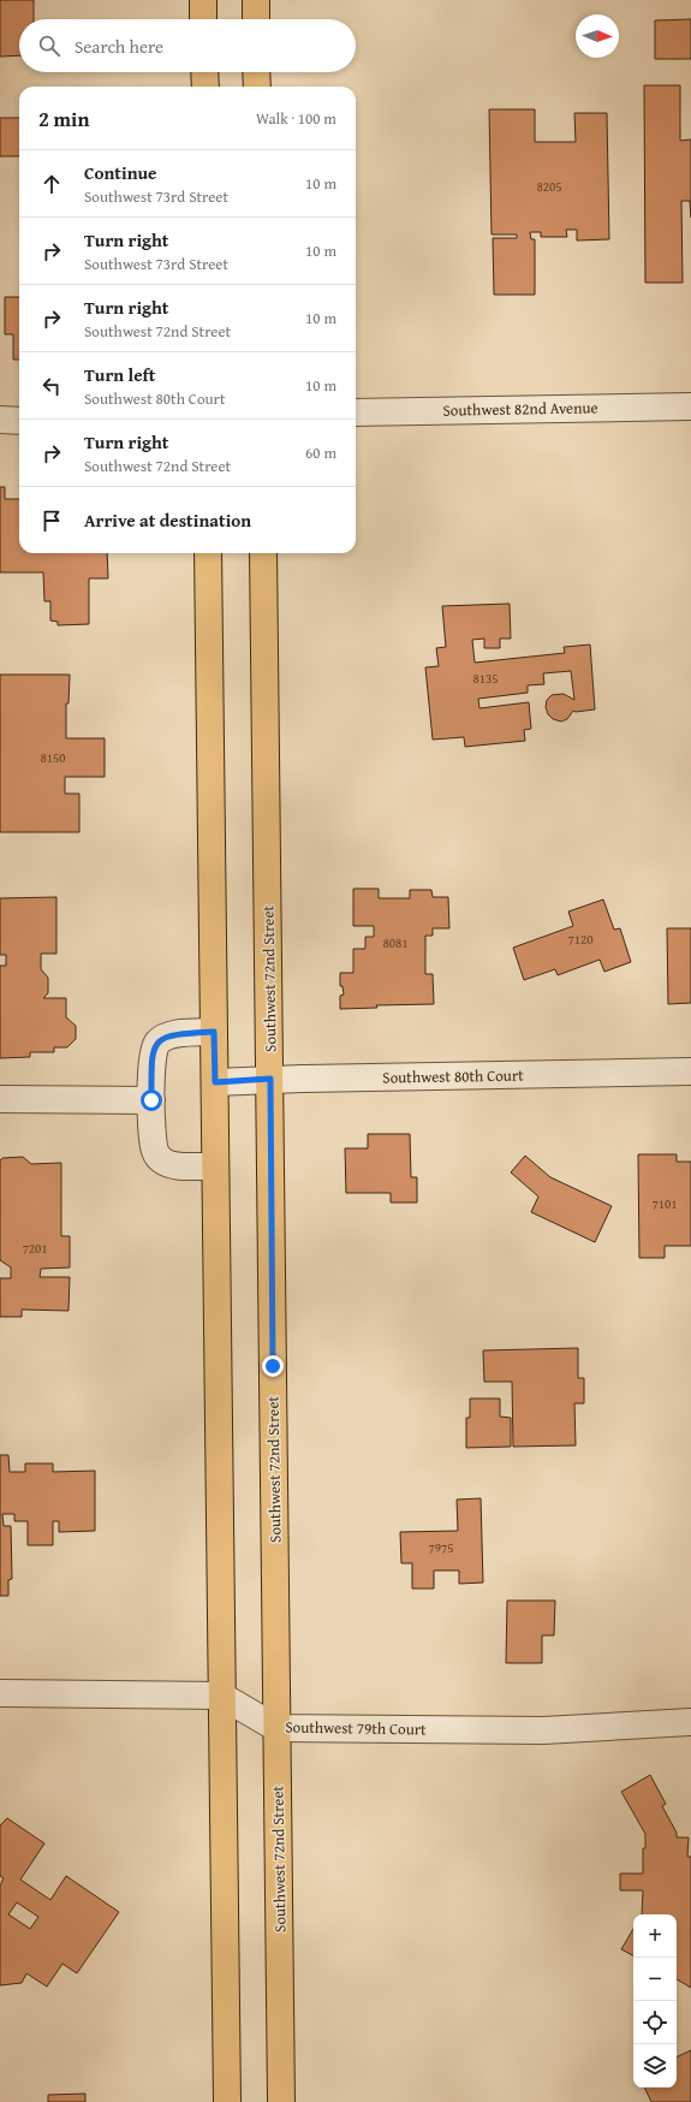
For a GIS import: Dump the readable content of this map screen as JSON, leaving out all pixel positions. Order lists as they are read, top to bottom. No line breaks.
{"streets":{"main road":["Southwest 72nd Street"],"street":["Southwest 82nd Avenue","Southwest 80th Court","Southwest 79th Court"]},"crossings":[["Southwest 72nd Street","Southwest 80th Court"],["Southwest 72nd Street","Southwest 79th Court"]],"house_numbers":["8205","8135","8150","7120","8081","7101","7201","7975"],"north":"right","page":{"search":"Search here","heading":["2 min","Walk · 100 m"],"list":[["Continue","Southwest 73rd Street","10 m"],["Turn right","Southwest 73rd Street","10 m"],["Turn right","Southwest 72nd Street","10 m"],["Turn left","Southwest 80th Court","10 m"],["Turn right","Southwest 72nd Street","60 m"],"Arrive at destination"],"map_buttons":["+","−"]}}
